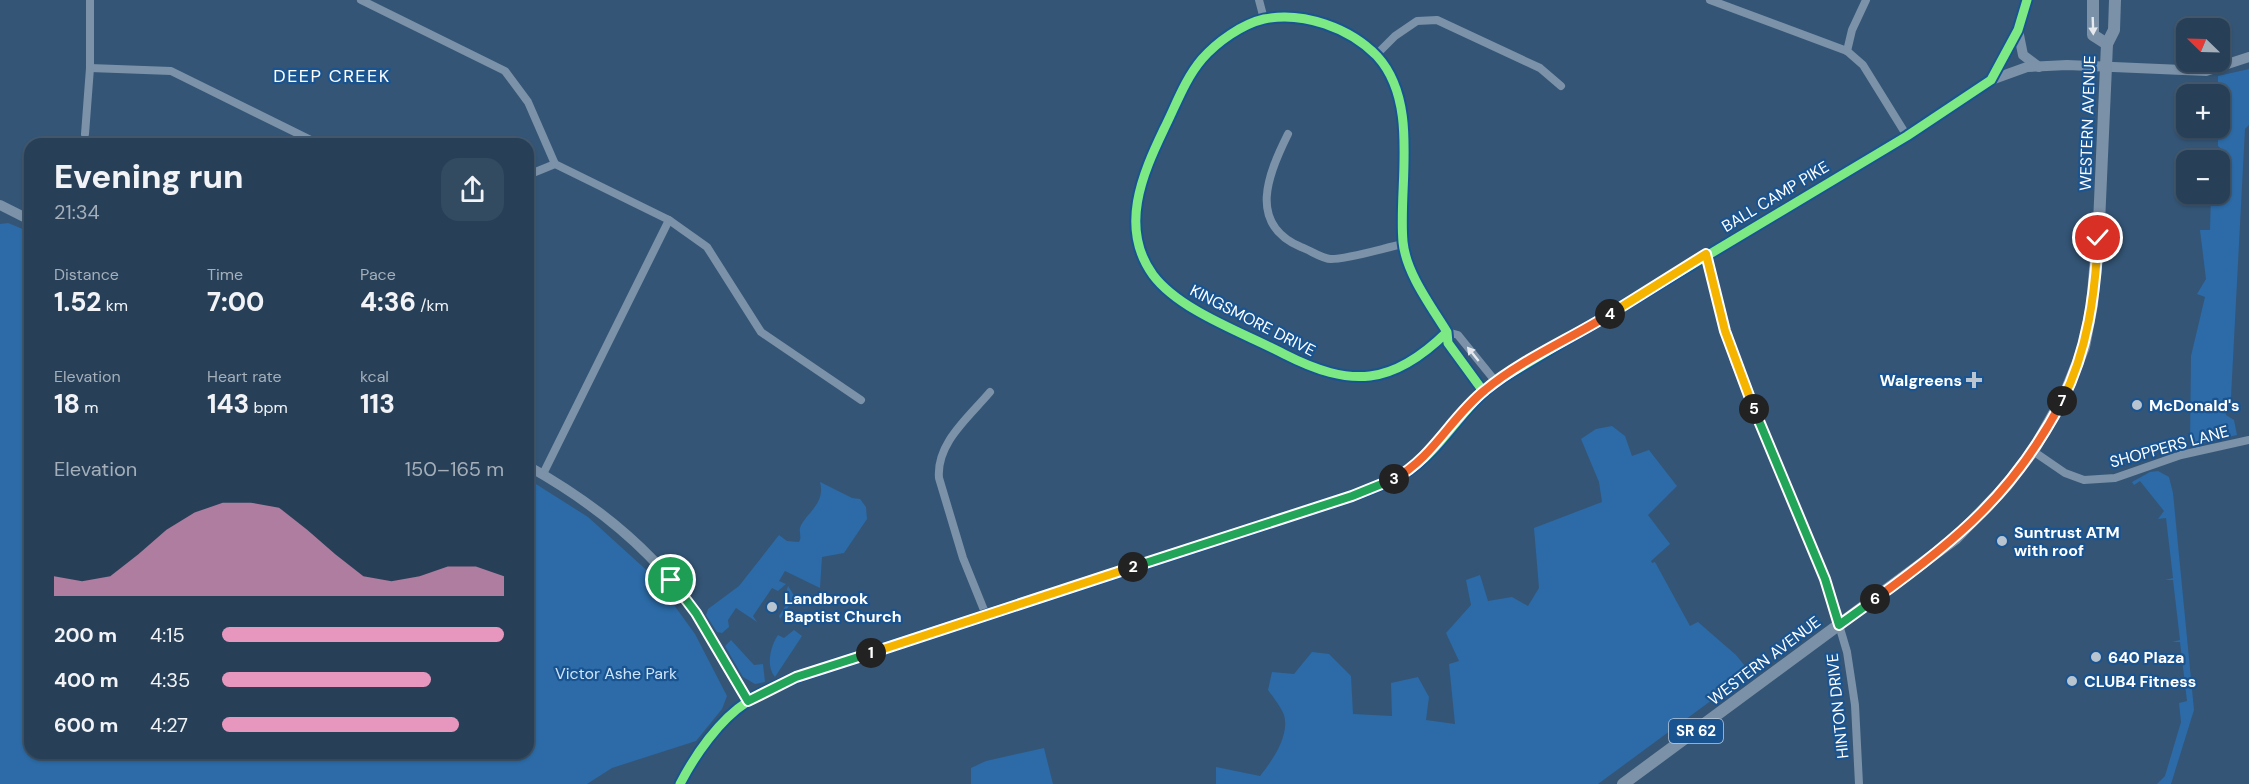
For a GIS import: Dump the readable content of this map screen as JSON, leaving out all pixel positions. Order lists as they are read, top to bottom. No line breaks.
{"streets":{"main road":["WESTERN AVENUE","SR 62"],"street":["BALL CAMP PIKE","KINGSMORE DRIVE","SHOPPERS LANE","HINTON DRIVE"]},"crossings":[["WESTERN AVENUE","SHOPPERS LANE"],["WESTERN AVENUE","HINTON DRIVE"],["BALL CAMP PIKE","KINGSMORE DRIVE"],["BALL CAMP PIKE","HINTON DRIVE"]],"districts":["DEEP CREEK"],"parks":["Victor Ashe Park"],"places":{"health":["Walgreens"],"other":["McDonald's","Suntrust ATM with roof","Landbrook Baptist Church","640 Plaza","CLUB4 Fitness"]},"north":"top left","page":{"map_buttons":["+","−"],"heading":["Evening run","21:34"],"stats":[["Distance","1.52 km"],["Time","7:00"],["Pace","4:36 /km"],["Elevation","18 m"],["Heart rate","143 bpm"],["kcal","113"]],"pins":["4","7","5","3","2","6","1"],"chart":["Elevation","150–165 m"],"list":[{"name":"200 m","note":"4:15"},{"name":"400 m","note":"4:35"},{"name":"600 m","note":"4:27"}]}}
